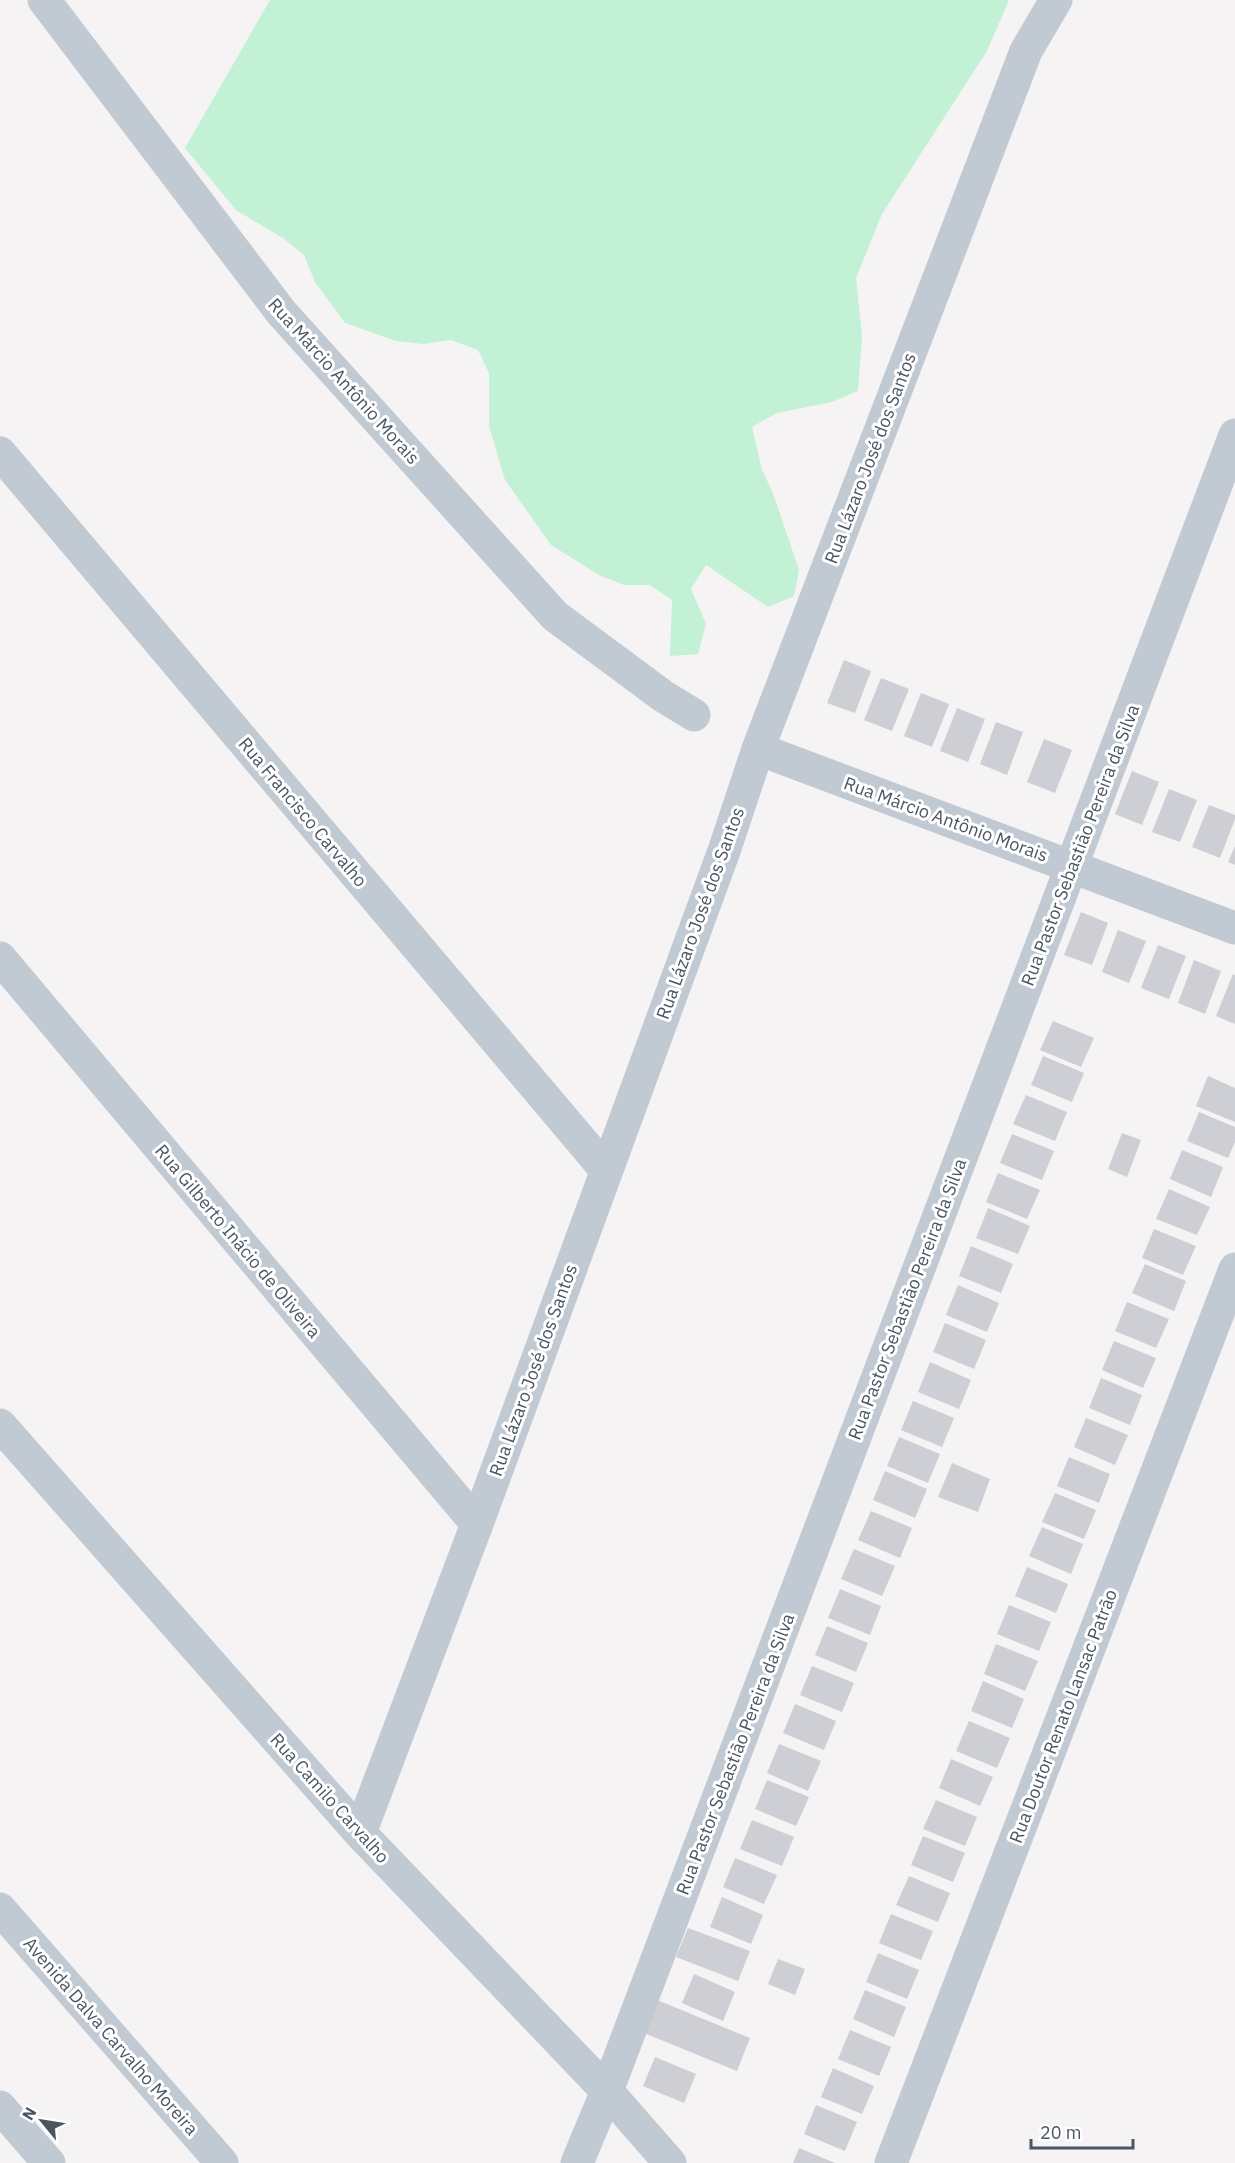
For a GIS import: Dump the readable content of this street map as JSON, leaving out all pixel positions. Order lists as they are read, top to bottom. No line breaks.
{"streets":{"street":["Rua Márcio Antônio Morais","Rua Lázaro José dos Santos","Rua Francisco Carvalho","Rua Pastor Sebastião Pereira da Silva","Rua Gilberto Inácio de Oliveira","Rua Doutor Renato Lansac Patrão","Rua Camilo Carvalho","Avenida Dalva Carvalho Moreira"]},"crossings":[["Rua Márcio Antônio Morais","Rua Lázaro José dos Santos"],["Rua Márcio Antônio Morais","Rua Pastor Sebastião Pereira da Silva"],["Rua Lázaro José dos Santos","Rua Francisco Carvalho"],["Rua Lázaro José dos Santos","Rua Gilberto Inácio de Oliveira"],["Rua Lázaro José dos Santos","Rua Camilo Carvalho"],["Rua Pastor Sebastião Pereira da Silva","Rua Camilo Carvalho"]],"scale_bar":"20 m","north":"top left"}
